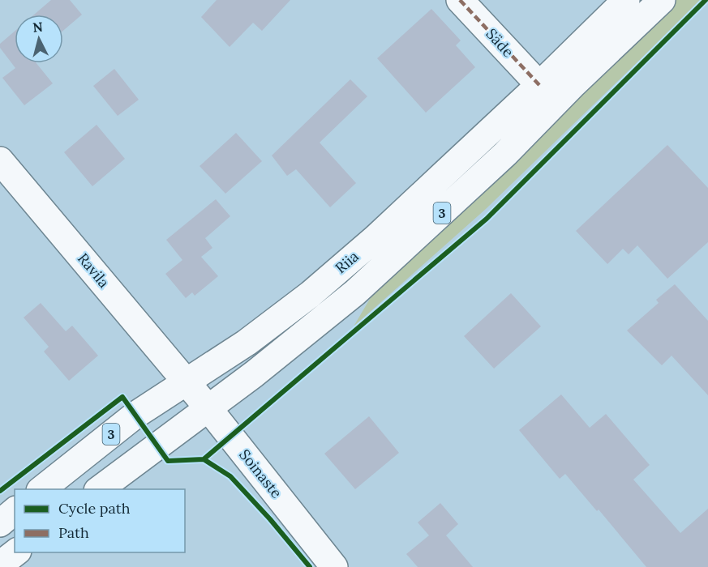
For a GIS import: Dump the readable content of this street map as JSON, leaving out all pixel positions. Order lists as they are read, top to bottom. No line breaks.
{"streets":{"main road":["Säde","3","Riia","Ravila","Soinaste"]},"crossings":[["Säde","Riia"],["Riia","Ravila"],["Riia","Soinaste"],["Ravila","Soinaste"]],"legend":["Cycle path","Path"],"north":"top"}
